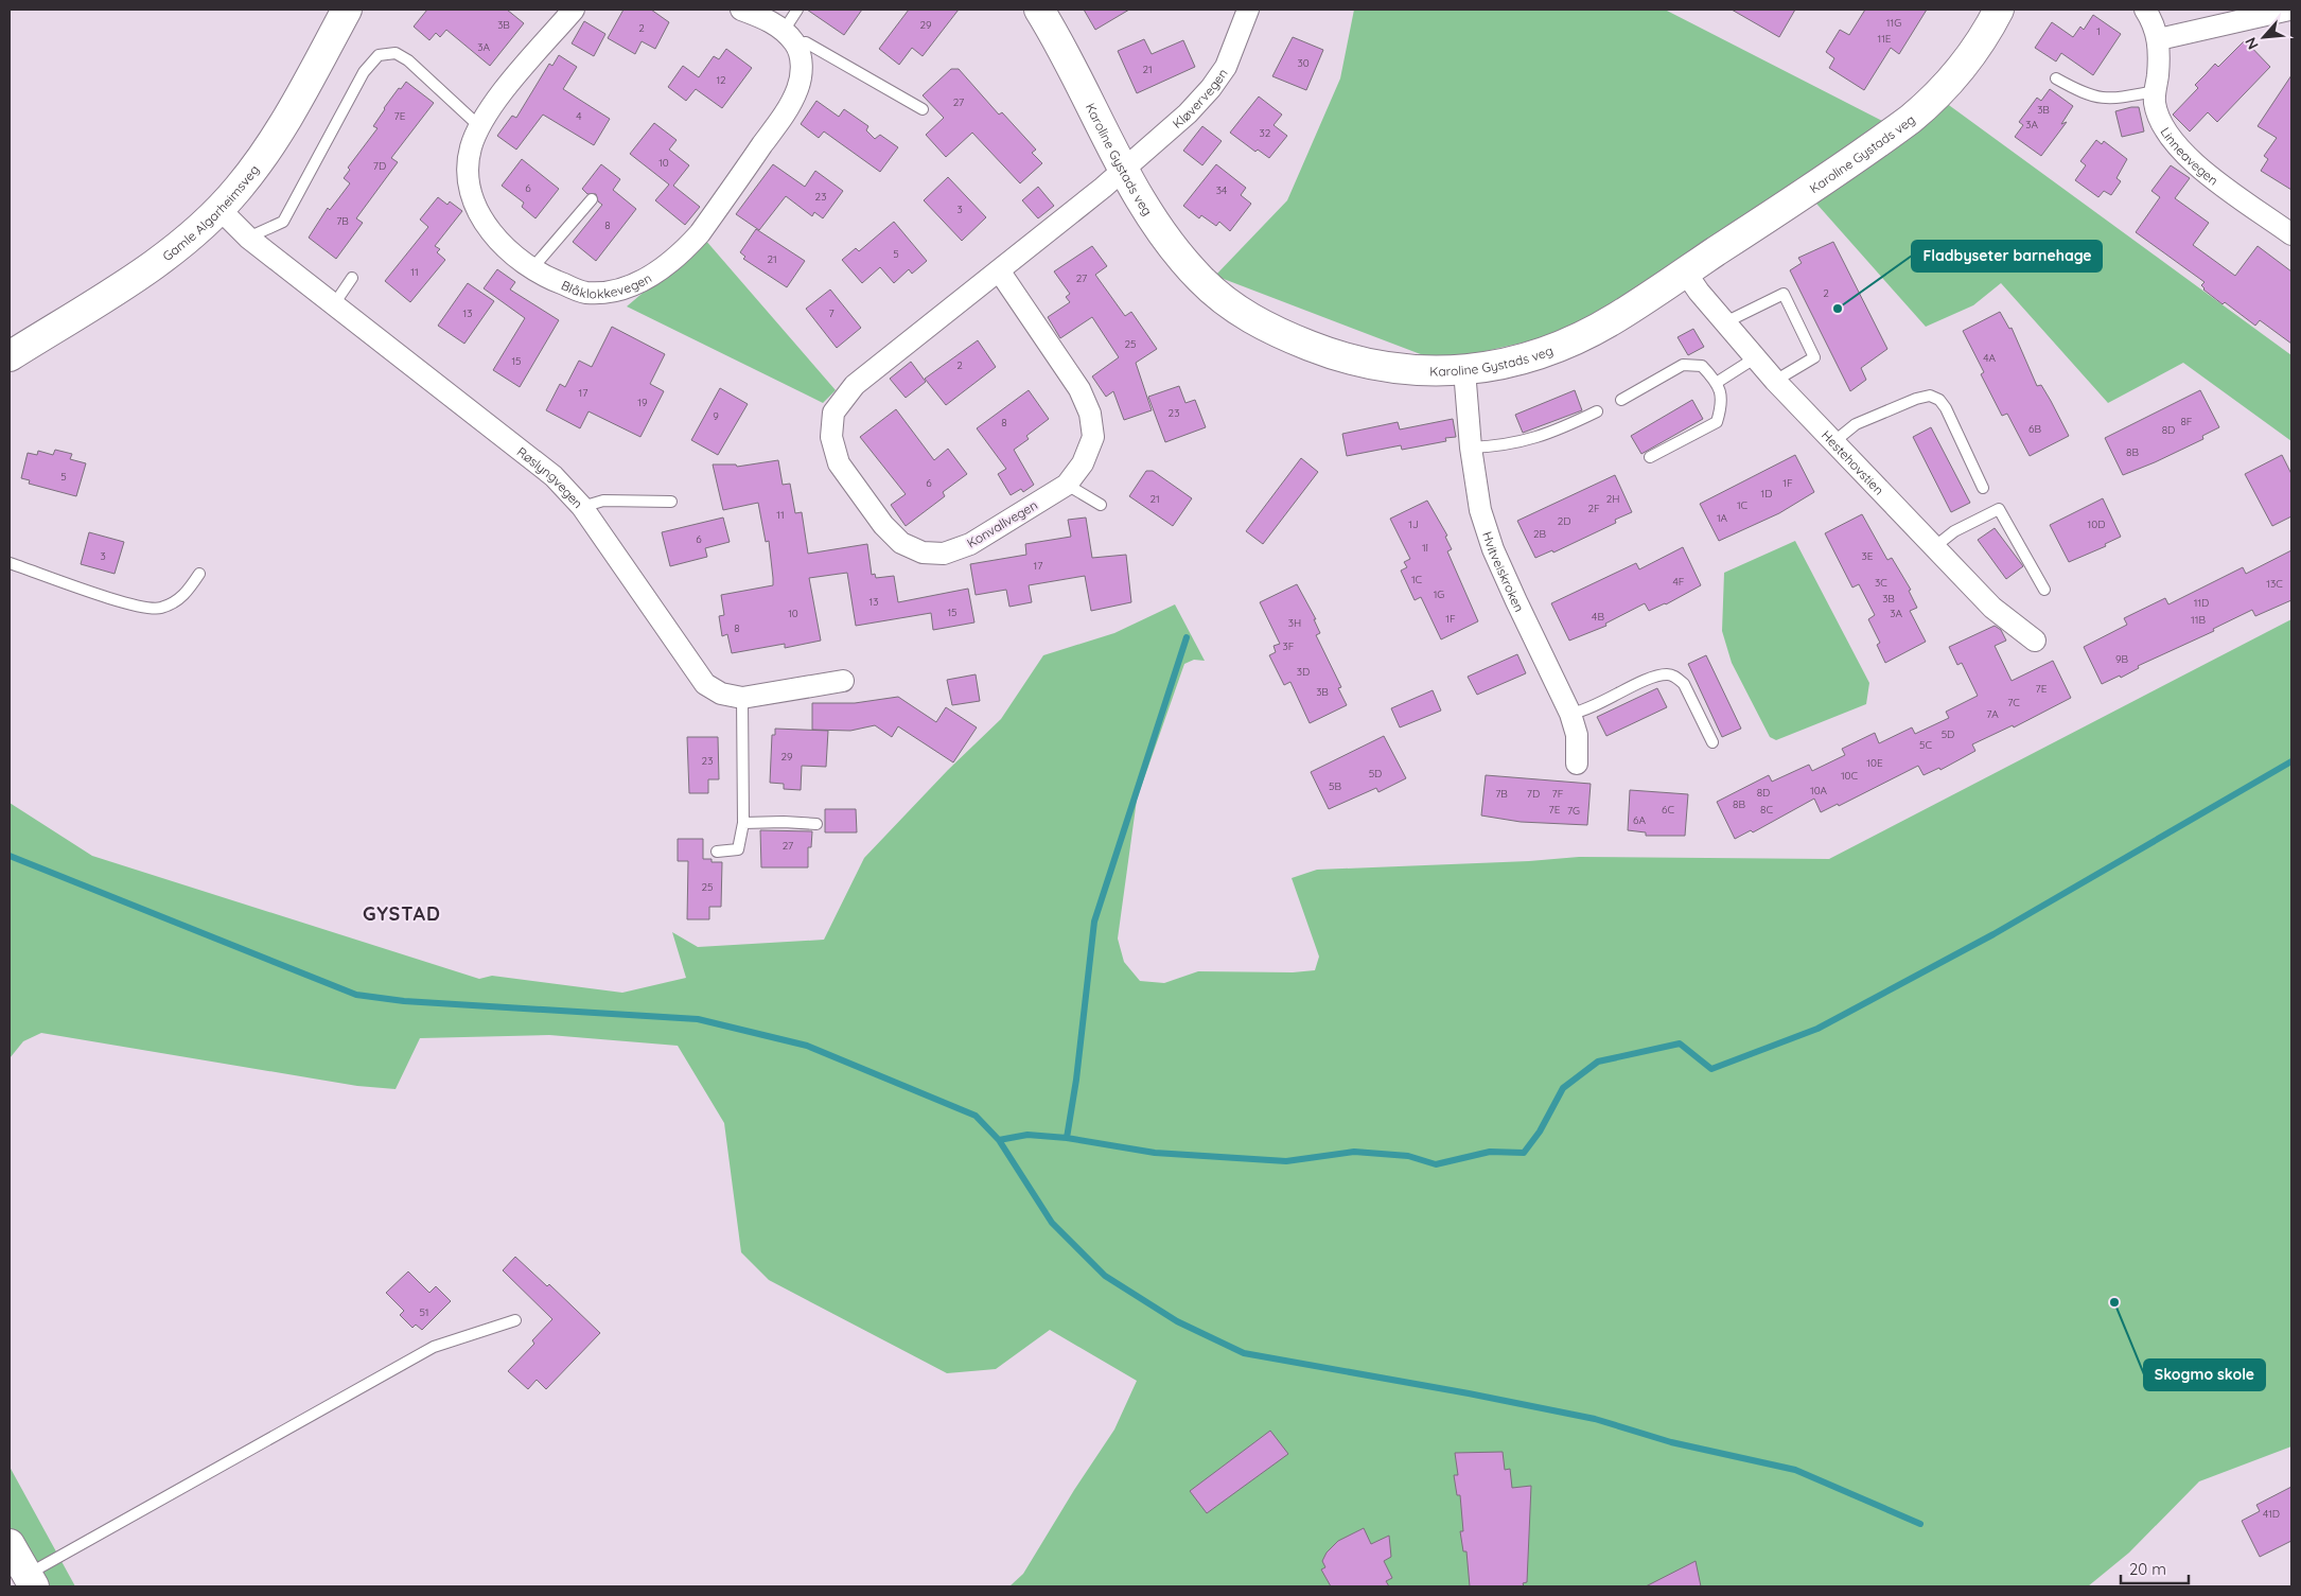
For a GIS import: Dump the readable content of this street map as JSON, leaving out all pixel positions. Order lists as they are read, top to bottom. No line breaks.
{"streets":{"street":["Kløvervegen","Karoline Gystads veg","Linneavegen","Gamle Algarheimsveg","Blåklokkevegen","Hestehovstien","Røslyngvegen","Konvallvegen","Hvitveiskroken"]},"crossings":[["Kløvervegen","Karoline Gystads veg"],["Kløvervegen","Konvallvegen"],["Karoline Gystads veg","Hestehovstien"],["Karoline Gystads veg","Konvallvegen"],["Karoline Gystads veg","Hvitveiskroken"],["Gamle Algarheimsveg","Røslyngvegen"]],"districts":["GYSTAD"],"places":["Fladbyseter barnehage","Skogmo skole"],"house_numbers":["11G","3B","29","2","1","11E","3A","30","21","12","27","3B","7E","4","3A","32","10","7D","6","34","23","3","7B","8","5","21","11","27","2","13","7","25","4A","15","2","17","19","23","9","8F","8","6B","8D","8B","5","6","1F","1D","21","2H","1C","2F","11","1A","2D","1J","10D","2B","6","1I","3","3E","17","1C","4F","3C","13C","1G","3B","13","11D","15","10","3A","4B","1F","11B","3H","8","3F","9B","3D","7E","3B","7C","7A","5D","5C","29","23","10E","5D","10C","5B","10A","8D","7B","7D","7F","8B","7E","6C","8C","7G","6A","27","25","51","41D"],"scale_bar":"20 m","north":"bottom left"}
